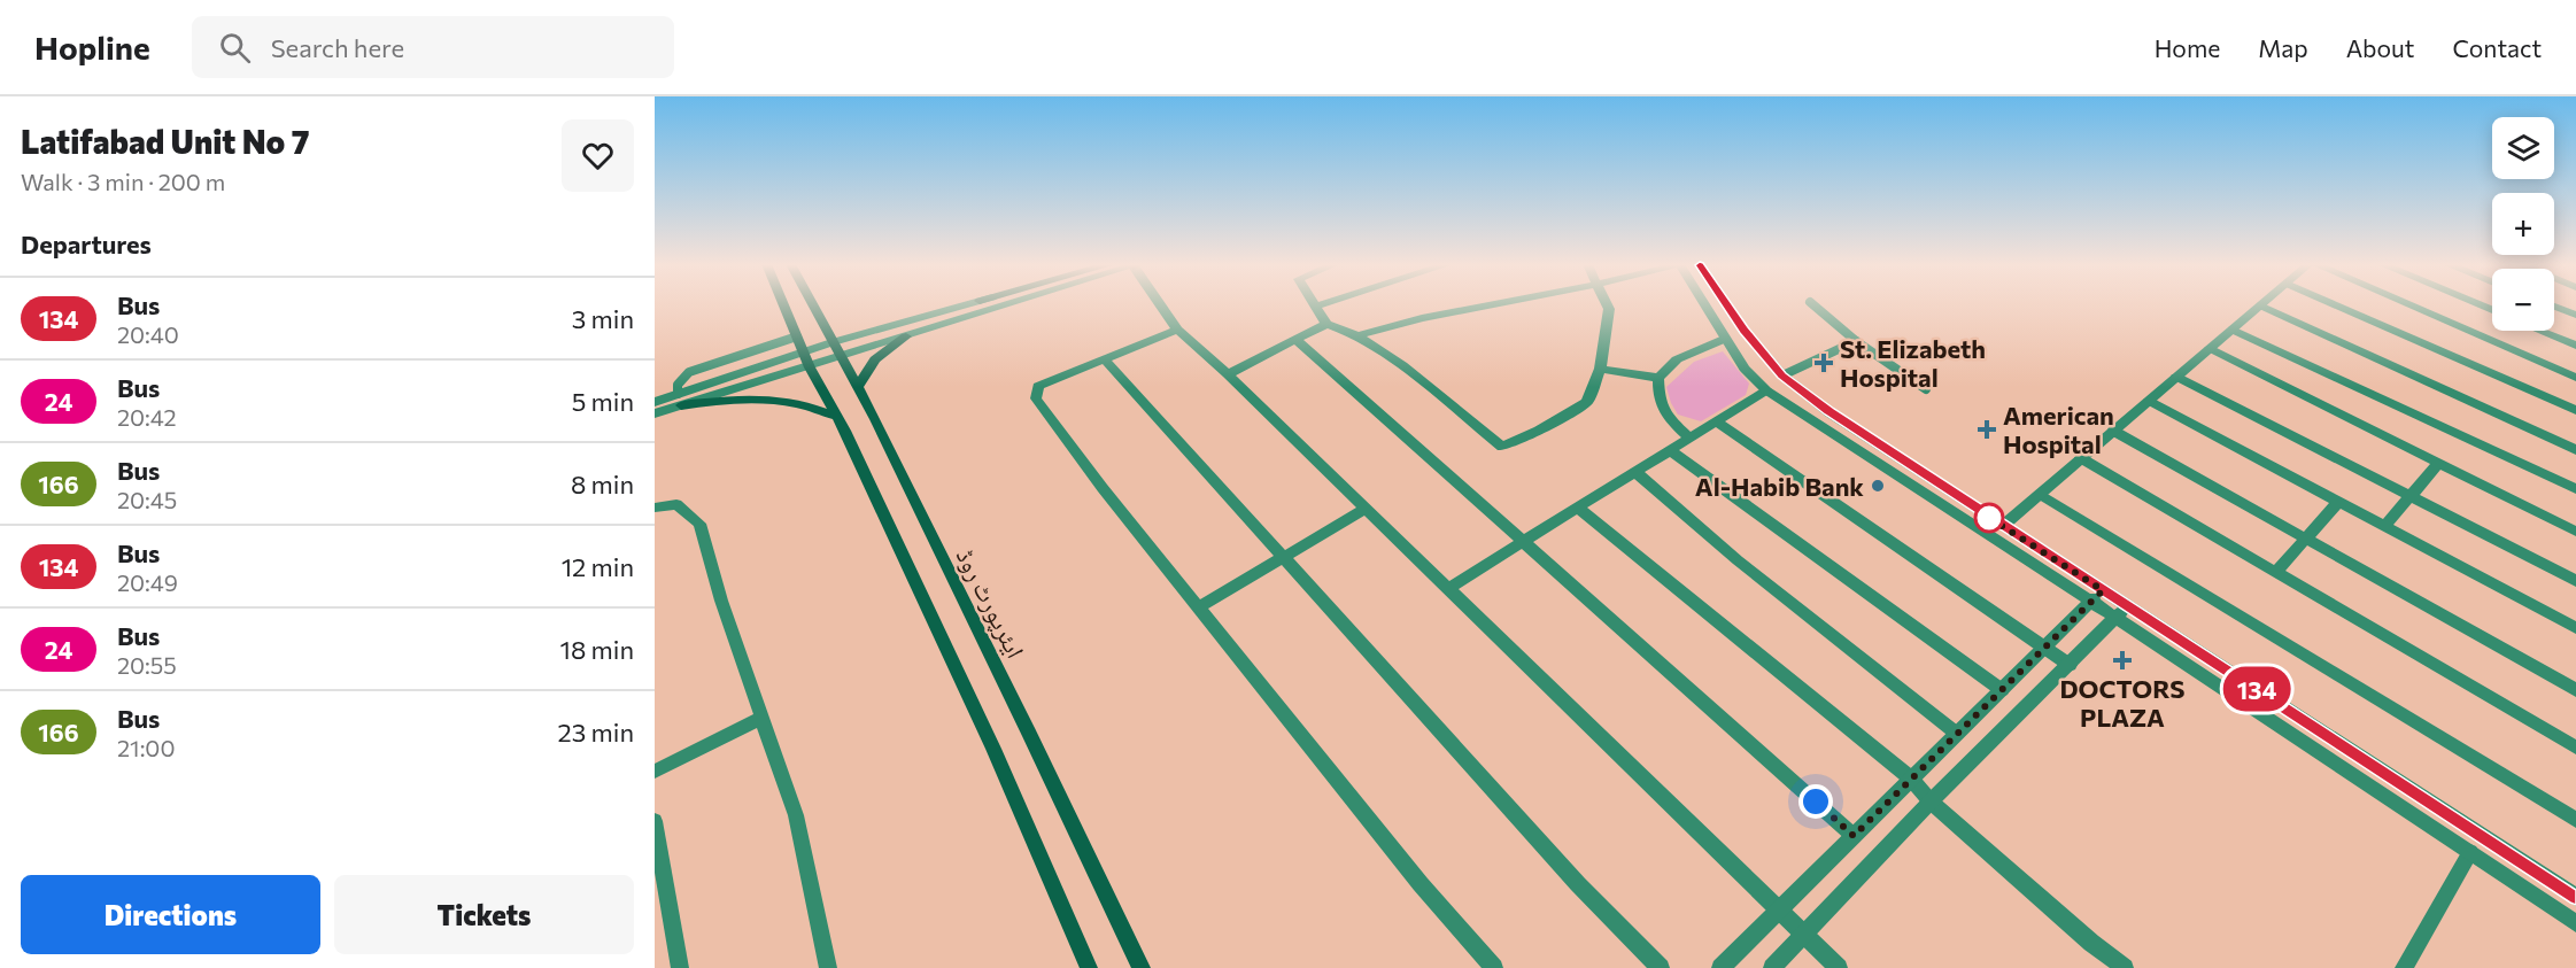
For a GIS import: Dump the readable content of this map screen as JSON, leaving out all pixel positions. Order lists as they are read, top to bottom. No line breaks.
{"streets":{"main road":["ایئرپورٹ روڈ"]},"places":{"health":["St. Elizabeth Hospital","American Hospital","DOCTORS PLAZA"],"other":["Al-Habib Bank"]},"lines":["bus line 134"],"page":{"header":"Hopline","search":"Search here","nav":["Home","Map","About","Contact"],"heading":[["Latifabad Unit No 7","Walk · 3 min · 200 m"],"Departures"],"on_map":"134","map_buttons":["+","−"],"list":[{"mark":"134","name":"Bus","note":"20:40","value":"3 min"},{"mark":"24","name":"Bus","note":"20:42","value":"5 min"},{"mark":"166","name":"Bus","note":"20:45","value":"8 min"},{"mark":"134","name":"Bus","note":"20:49","value":"12 min"},{"mark":"24","name":"Bus","note":"20:55","value":"18 min"},{"mark":"166","name":"Bus","note":"21:00","value":"23 min"}],"buttons":["Directions","Tickets"]}}
